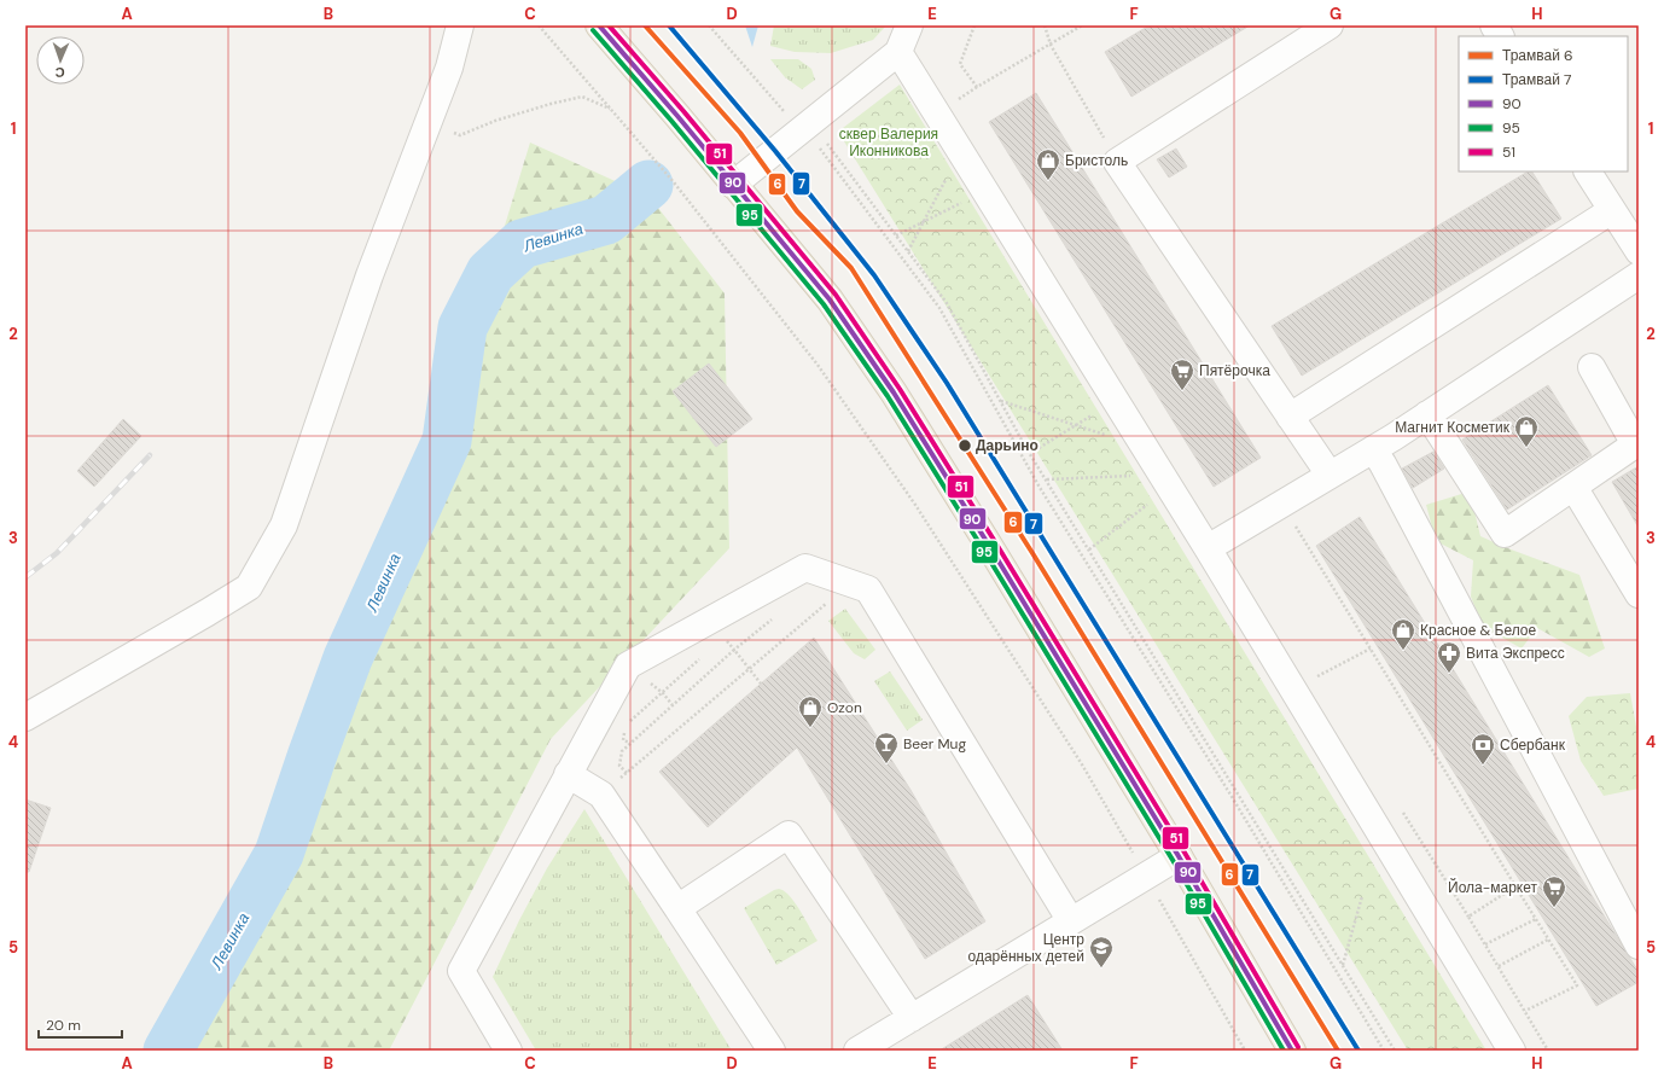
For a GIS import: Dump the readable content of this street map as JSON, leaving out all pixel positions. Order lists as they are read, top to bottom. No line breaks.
{"water":["Левинка"],"parks":["сквер Валерия Иконникова"],"places":{"shop":["Бристоль","Магнит Косметик","Красное & Белое","Ozon"],"supermarket":["Пятёрочка","Йола-маркет"],"other":["Дарьино"],"pharmacy":["Вита Экспресс"],"bar":["Beer Mug"],"bank":["Сбербанк"],"school or university":["Центр одарённых детей"]},"lines":["tram line 6","tram line 7","transit line 90","transit line 51","transit line 95"],"legend":["Трамвай 6","Трамвай 7","90","95","51"],"scale_bar":"20 m","north":"bottom","grid":{"columns":["A","B","C","D","E","F","G","H"],"rows":["1","2","3","4","5"]}}
